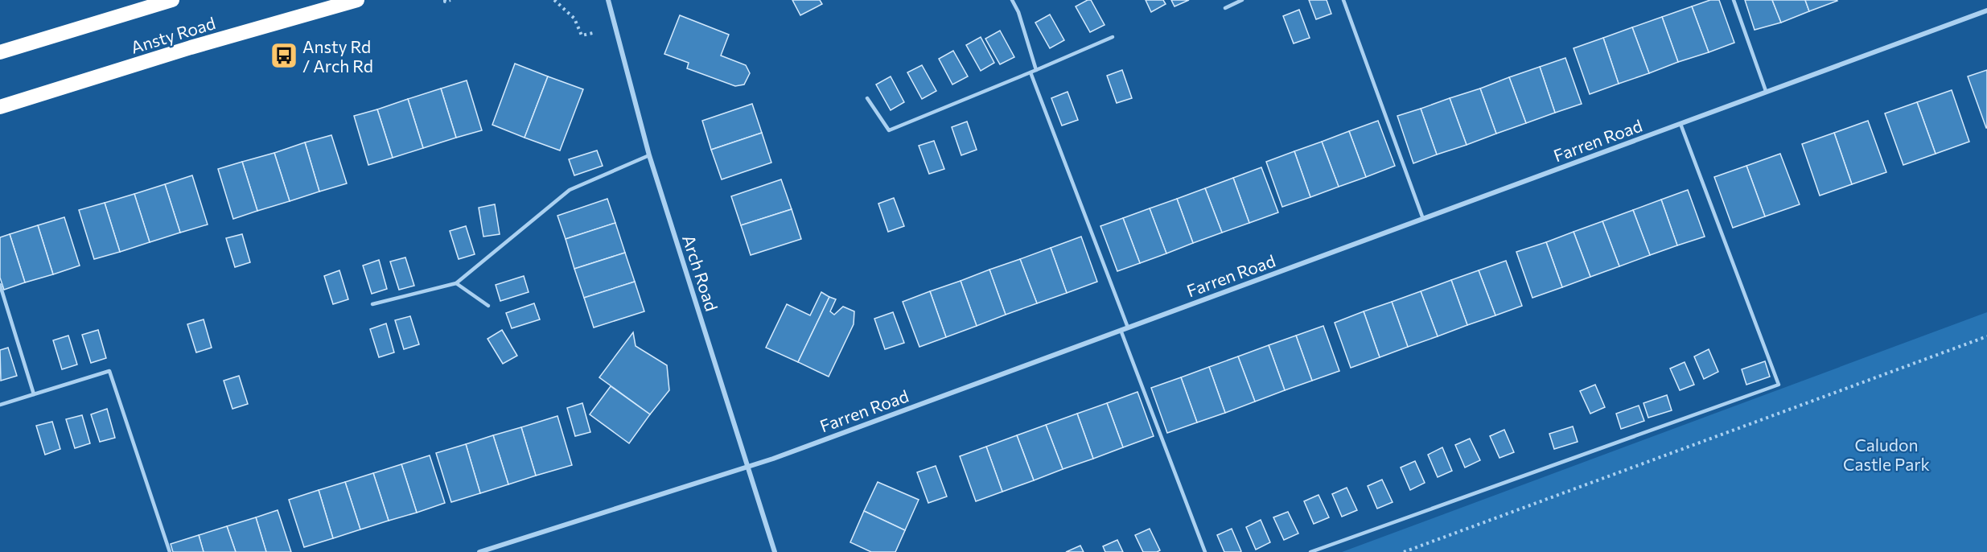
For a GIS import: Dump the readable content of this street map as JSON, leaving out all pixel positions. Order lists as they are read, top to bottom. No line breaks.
{"streets":{"highway":["Ansty Road"],"street":["Farren Road","Arch Road"]},"crossings":[["Farren Road","Arch Road"]],"parks":["Caludon Castle Park"],"places":{"bus stop":["Ansty Rd / Arch Rd"]}}
